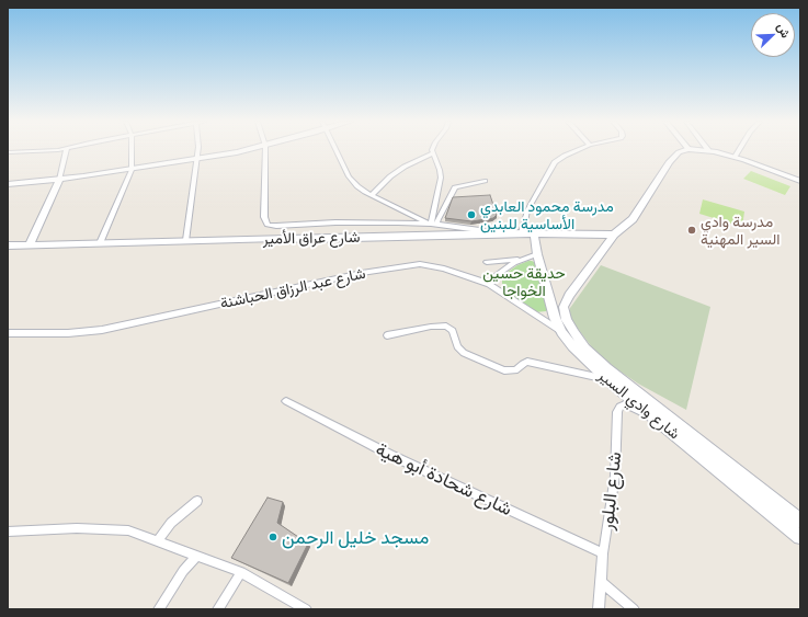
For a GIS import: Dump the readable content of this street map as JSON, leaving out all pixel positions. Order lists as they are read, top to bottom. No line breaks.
{"streets":{"main road":["شارع عراق الأمير","شارع وادي السير"],"street":["شارع عبد الرزاق الحباشنة","شارع شحادة أبو هية","شارع البلور"]},"crossings":[["شارع عراق الأمير","شارع وادي السير"],["شارع عبد الرزاق الحباشنة","شارع وادي السير"],["شارع وادي السير","شارع البلور"],["شارع شحادة أبو هية","شارع البلور"]],"parks":["حديقة حسين الخواجا"],"places":["مدرسة محمود العابدي الأساسية للبنين","مدرسة وادي السير المهنية","مسجد خليل الرحمن"],"north":"top right"}
